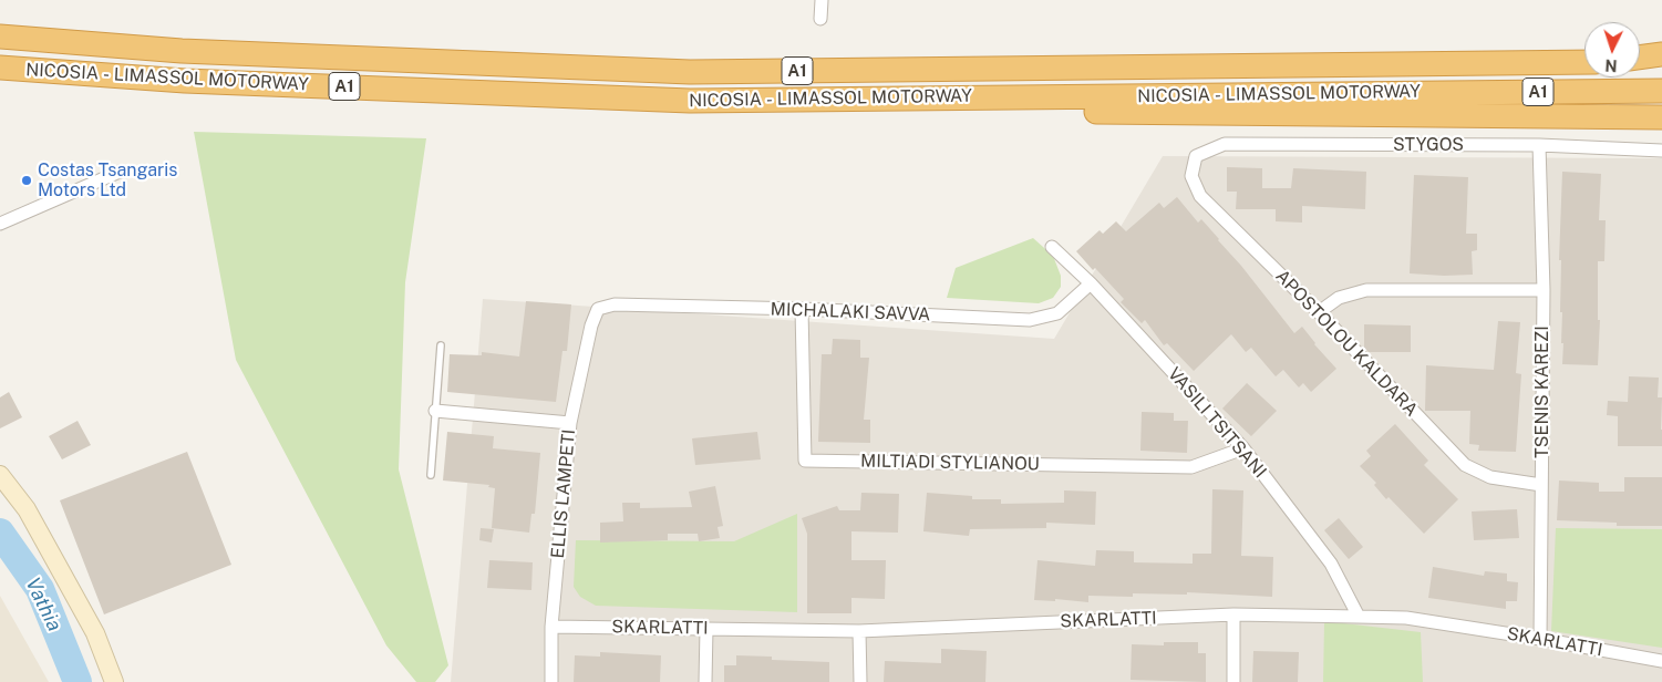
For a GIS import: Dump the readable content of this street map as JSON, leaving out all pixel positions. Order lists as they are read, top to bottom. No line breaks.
{"streets":{"highway":["A1","NICOSIA - LIMASSOL MOTORWAY"],"street":["STYGOS","MICHALAKI SAVVA","APOSTOLOU KALDARA","TSENIS KAREZI","VASILI TSITSANI","MILTIADI STYLIANOU","ELLIS LAMPETI","SKARLATTI"]},"crossings":[["STYGOS","APOSTOLOU KALDARA"],["STYGOS","TSENIS KAREZI"],["MICHALAKI SAVVA","VASILI TSITSANI"],["MICHALAKI SAVVA","MILTIADI STYLIANOU"],["MICHALAKI SAVVA","ELLIS LAMPETI"],["APOSTOLOU KALDARA","TSENIS KAREZI"],["TSENIS KAREZI","SKARLATTI"],["VASILI TSITSANI","MILTIADI STYLIANOU"],["VASILI TSITSANI","SKARLATTI"],["ELLIS LAMPETI","SKARLATTI"]],"water":["Vathia"],"places":["Costas Tsangaris Motors Ltd"],"north":"bottom"}
